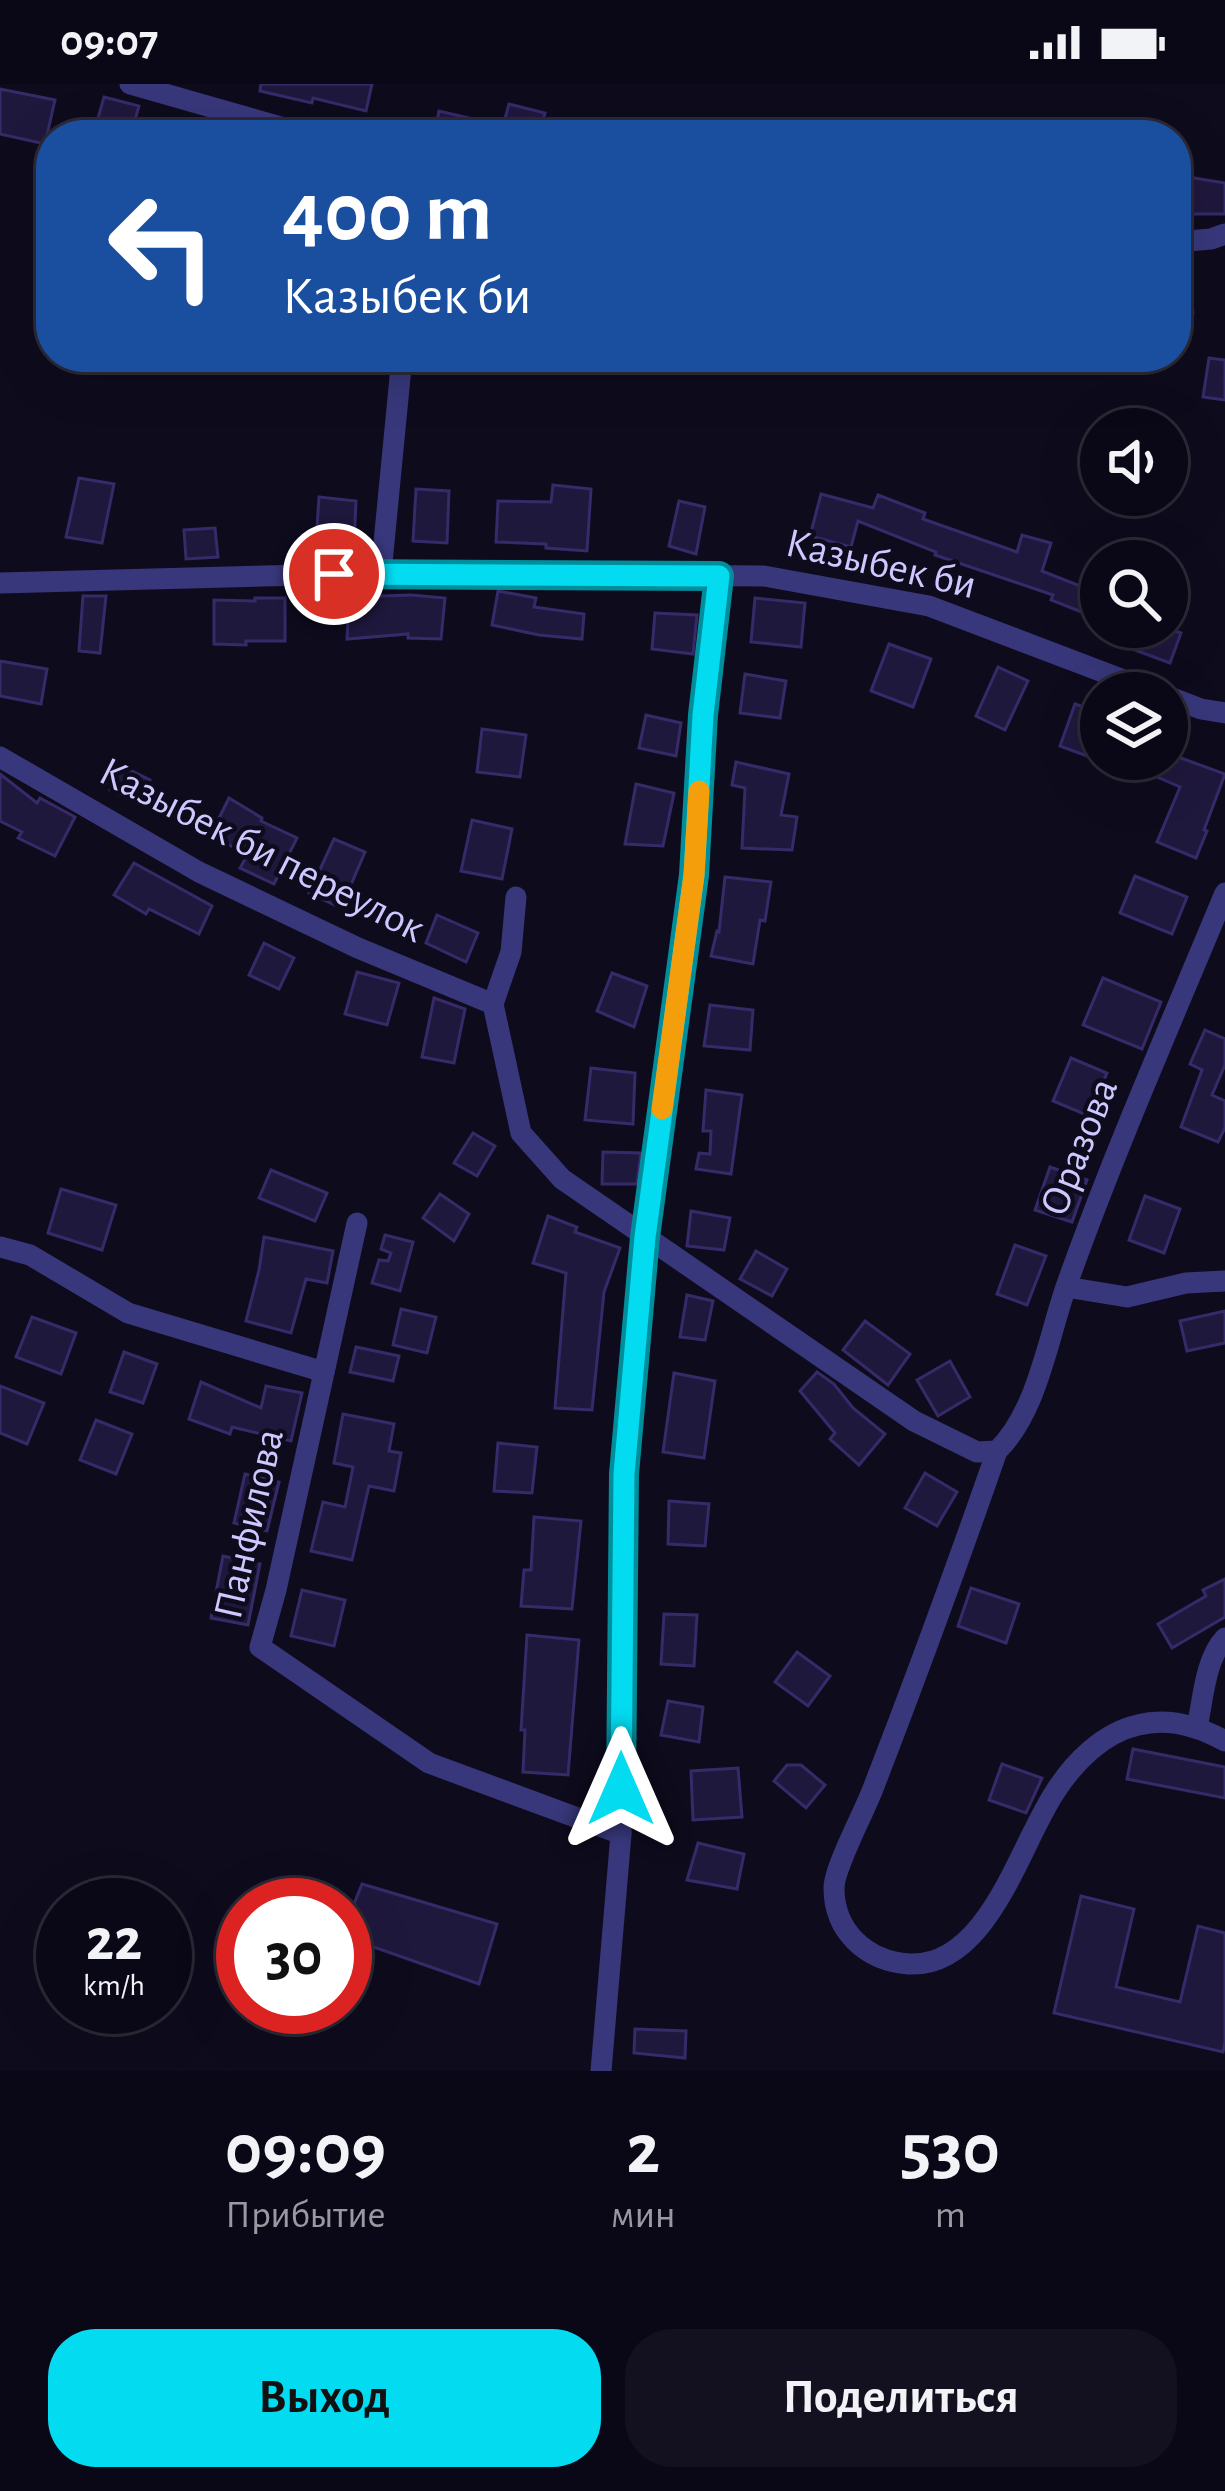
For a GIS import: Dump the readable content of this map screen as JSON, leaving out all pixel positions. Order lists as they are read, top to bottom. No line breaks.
{"streets":{"street":["Казыбек би","Казыбек би переулок","Оразова","Панфилова"]},"page":{"status":"09:07","turn":["400 m","Казыбек би"],"speed":"22 km/h","limit":"30","eta":["09:09","Прибытие","2","мин","530","m"],"buttons":["Выход","Поделиться"]}}
